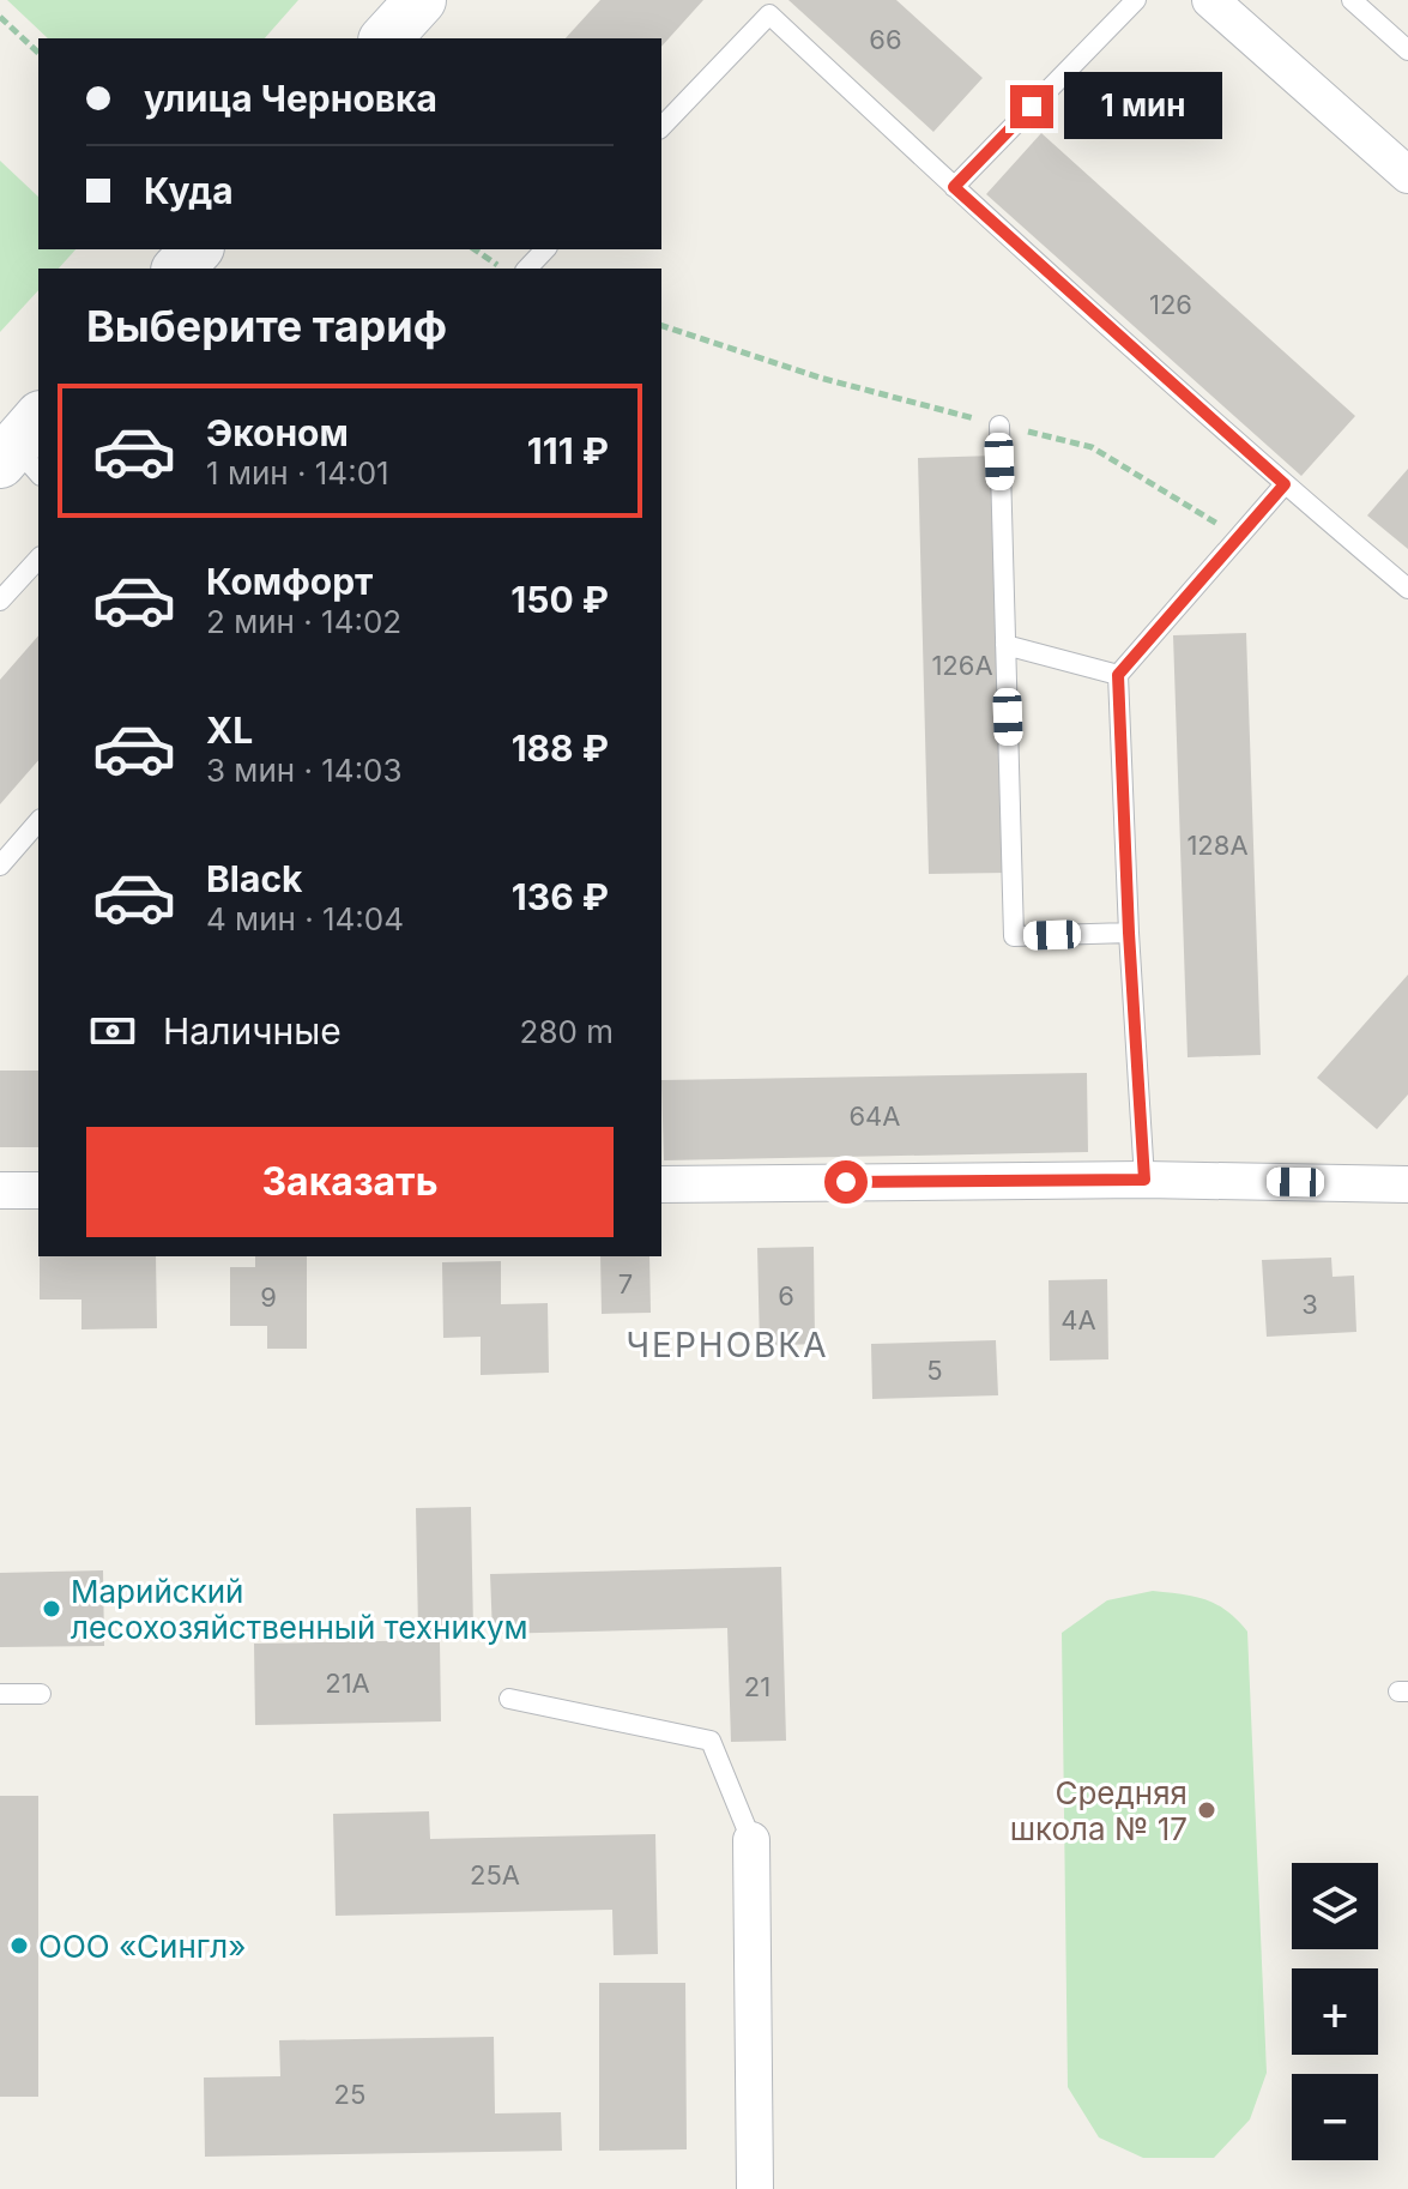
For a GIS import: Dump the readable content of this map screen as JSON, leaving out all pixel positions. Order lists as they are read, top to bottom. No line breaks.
{"districts":["ЧЕРНОВКА"],"places":["Марийский лесохозяйственный техникум","Средняя школа № 17","ООО «Сингл»"],"house_numbers":["66","126","126А","128А","64А","7","6","9","3","4А","5","21А","21","25А","25"],"page":{"banner":["улица Черновка","Куда"],"bubble":"1 мин","heading":"Выберите тариф","list":[{"name":"Эконом","note":"1 мин · 14:01","value":"111 ₽"},{"name":"Комфорт","note":"2 мин · 14:02","value":"150 ₽"},{"name":"XL","note":"3 мин · 14:03","value":"188 ₽"},{"name":"Black","note":"4 мин · 14:04","value":"136 ₽"}],"pay":["Наличные","280 m"],"buttons":"Заказать","map_buttons":["+","−"]}}
